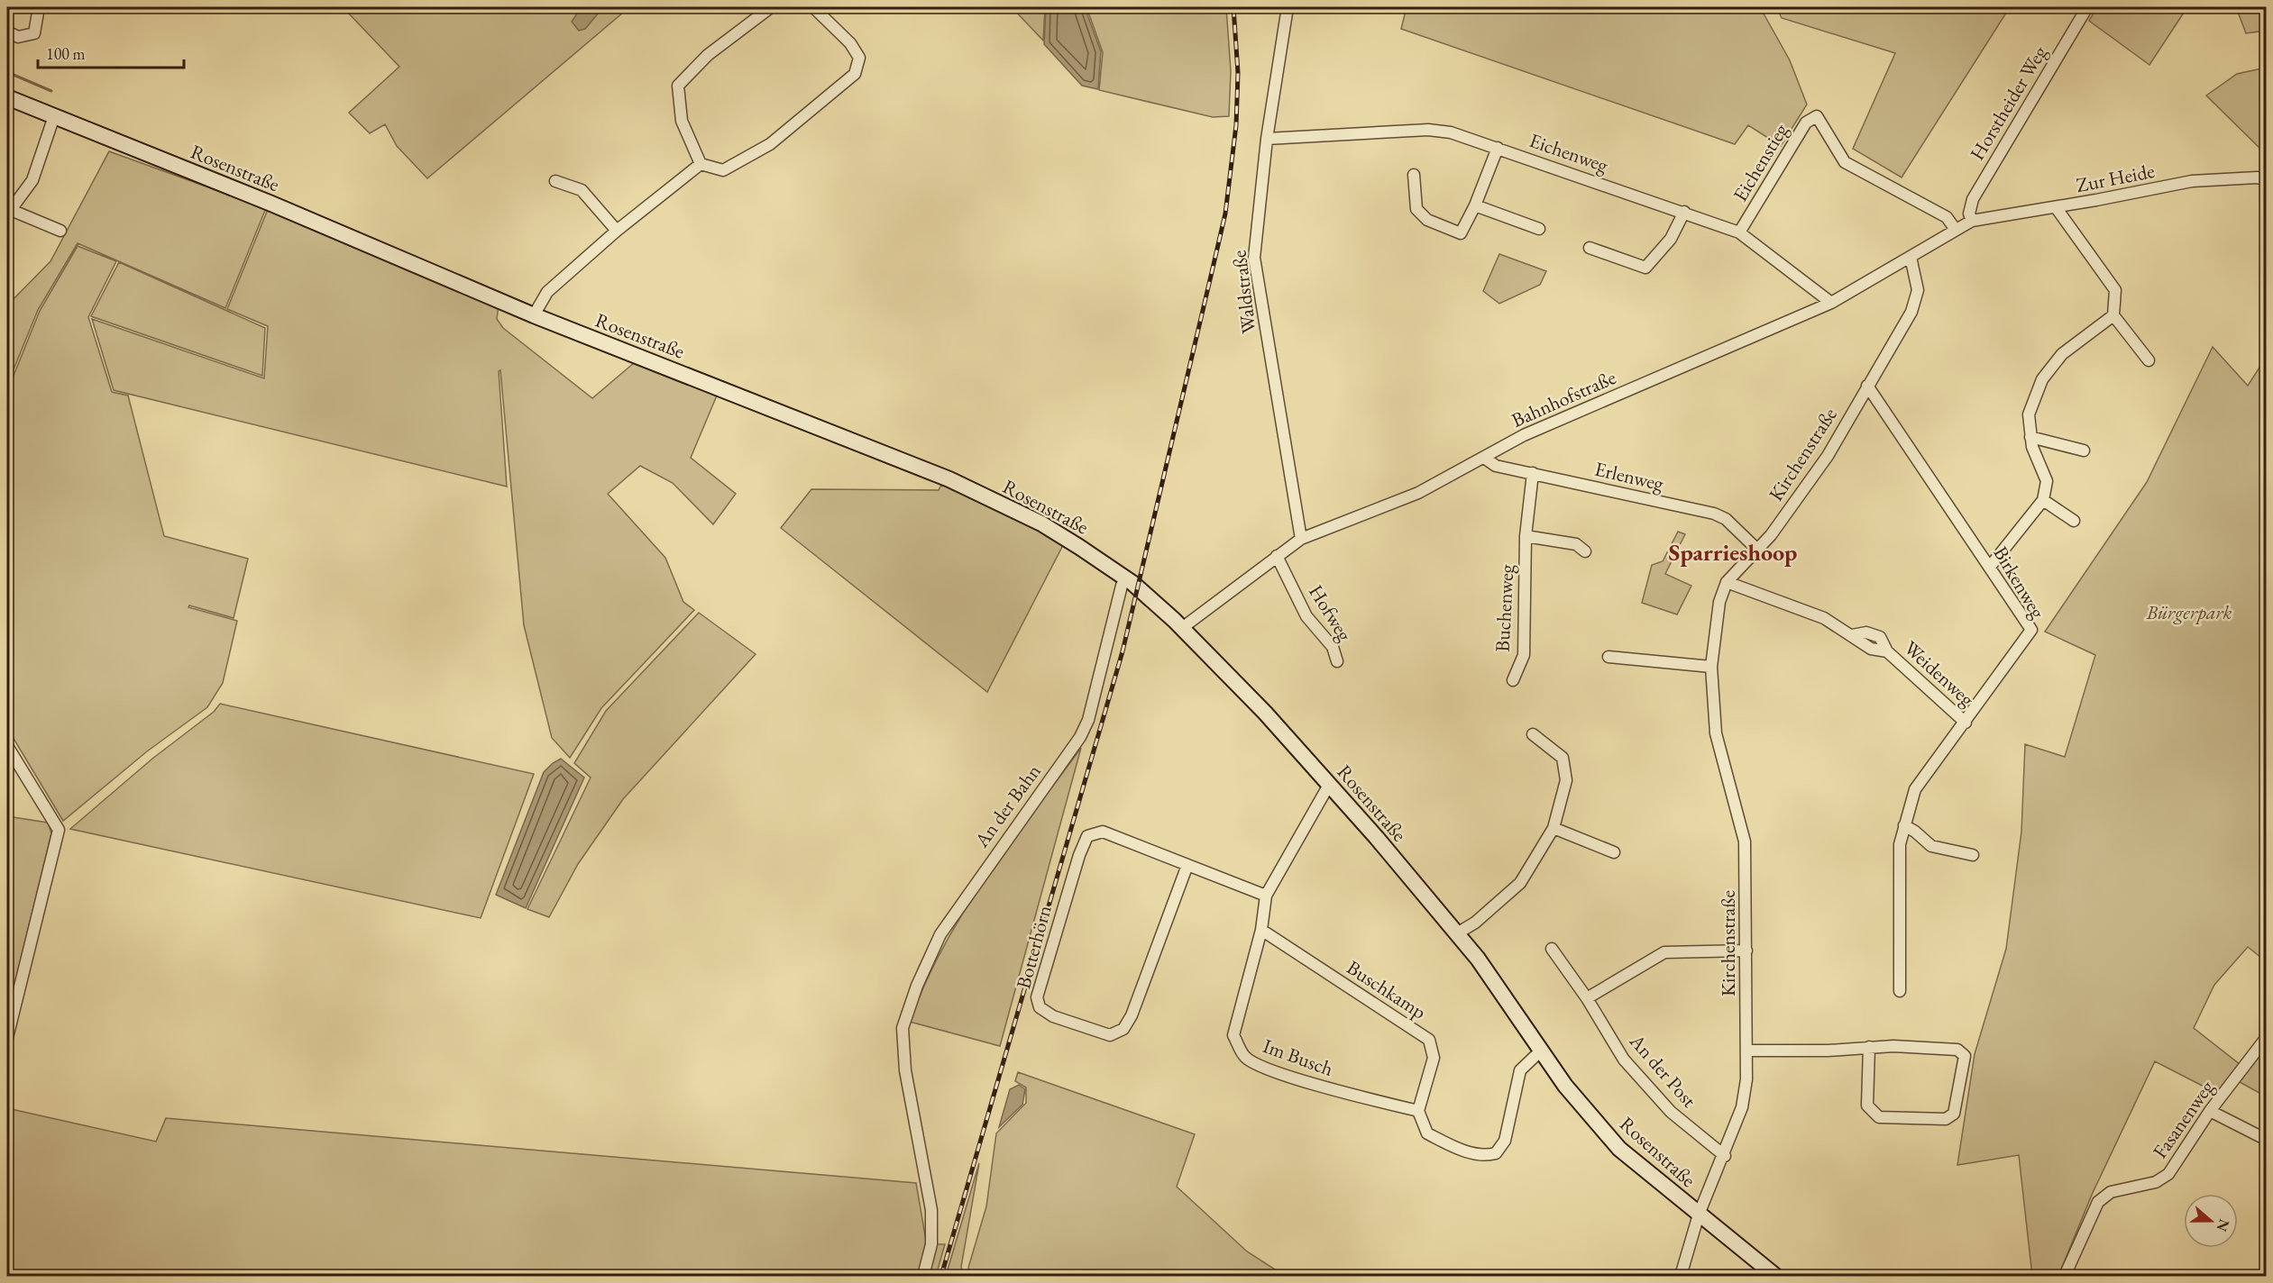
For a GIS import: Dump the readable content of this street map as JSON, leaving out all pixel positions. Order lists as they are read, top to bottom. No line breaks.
{"streets":{"main road":["Rosenstraße"],"street":["Horstheider Weg","Eichenweg","Eichenstieg","Zur Heide","Waldstraße","Bahnhofstraße","Kirchenstraße","Erlenweg","Birkenweg","Buchenweg","Hofweg","Weidenweg","An der Bahn","Botterhörn","Buschkamp","Im Busch","An der Post","Fasanenweg"]},"crossings":[["Horstheider Weg","Zur Heide"],["Horstheider Weg","Bahnhofstraße"],["Eichenweg","Eichenstieg"],["Eichenweg","Waldstraße"],["Eichenweg","Bahnhofstraße"],["Eichenstieg","Bahnhofstraße"],["Rosenstraße","Bahnhofstraße"],["Rosenstraße","Kirchenstraße"],["Rosenstraße","An der Bahn"],["Rosenstraße","Im Busch"],["Zur Heide","Bahnhofstraße"],["Waldstraße","Bahnhofstraße"],["Bahnhofstraße","Kirchenstraße"],["Bahnhofstraße","Erlenweg"],["Bahnhofstraße","Hofweg"],["Kirchenstraße","Erlenweg"],["Kirchenstraße","Birkenweg"],["Kirchenstraße","Weidenweg"],["Kirchenstraße","An der Post"],["Erlenweg","Buchenweg"],["Birkenweg","Weidenweg"],["Botterhörn","Im Busch"],["Buschkamp","Im Busch"]],"districts":["Sparrieshoop"],"parks":["Bürgerpark"],"scale_bar":"100 m","north":"right"}
